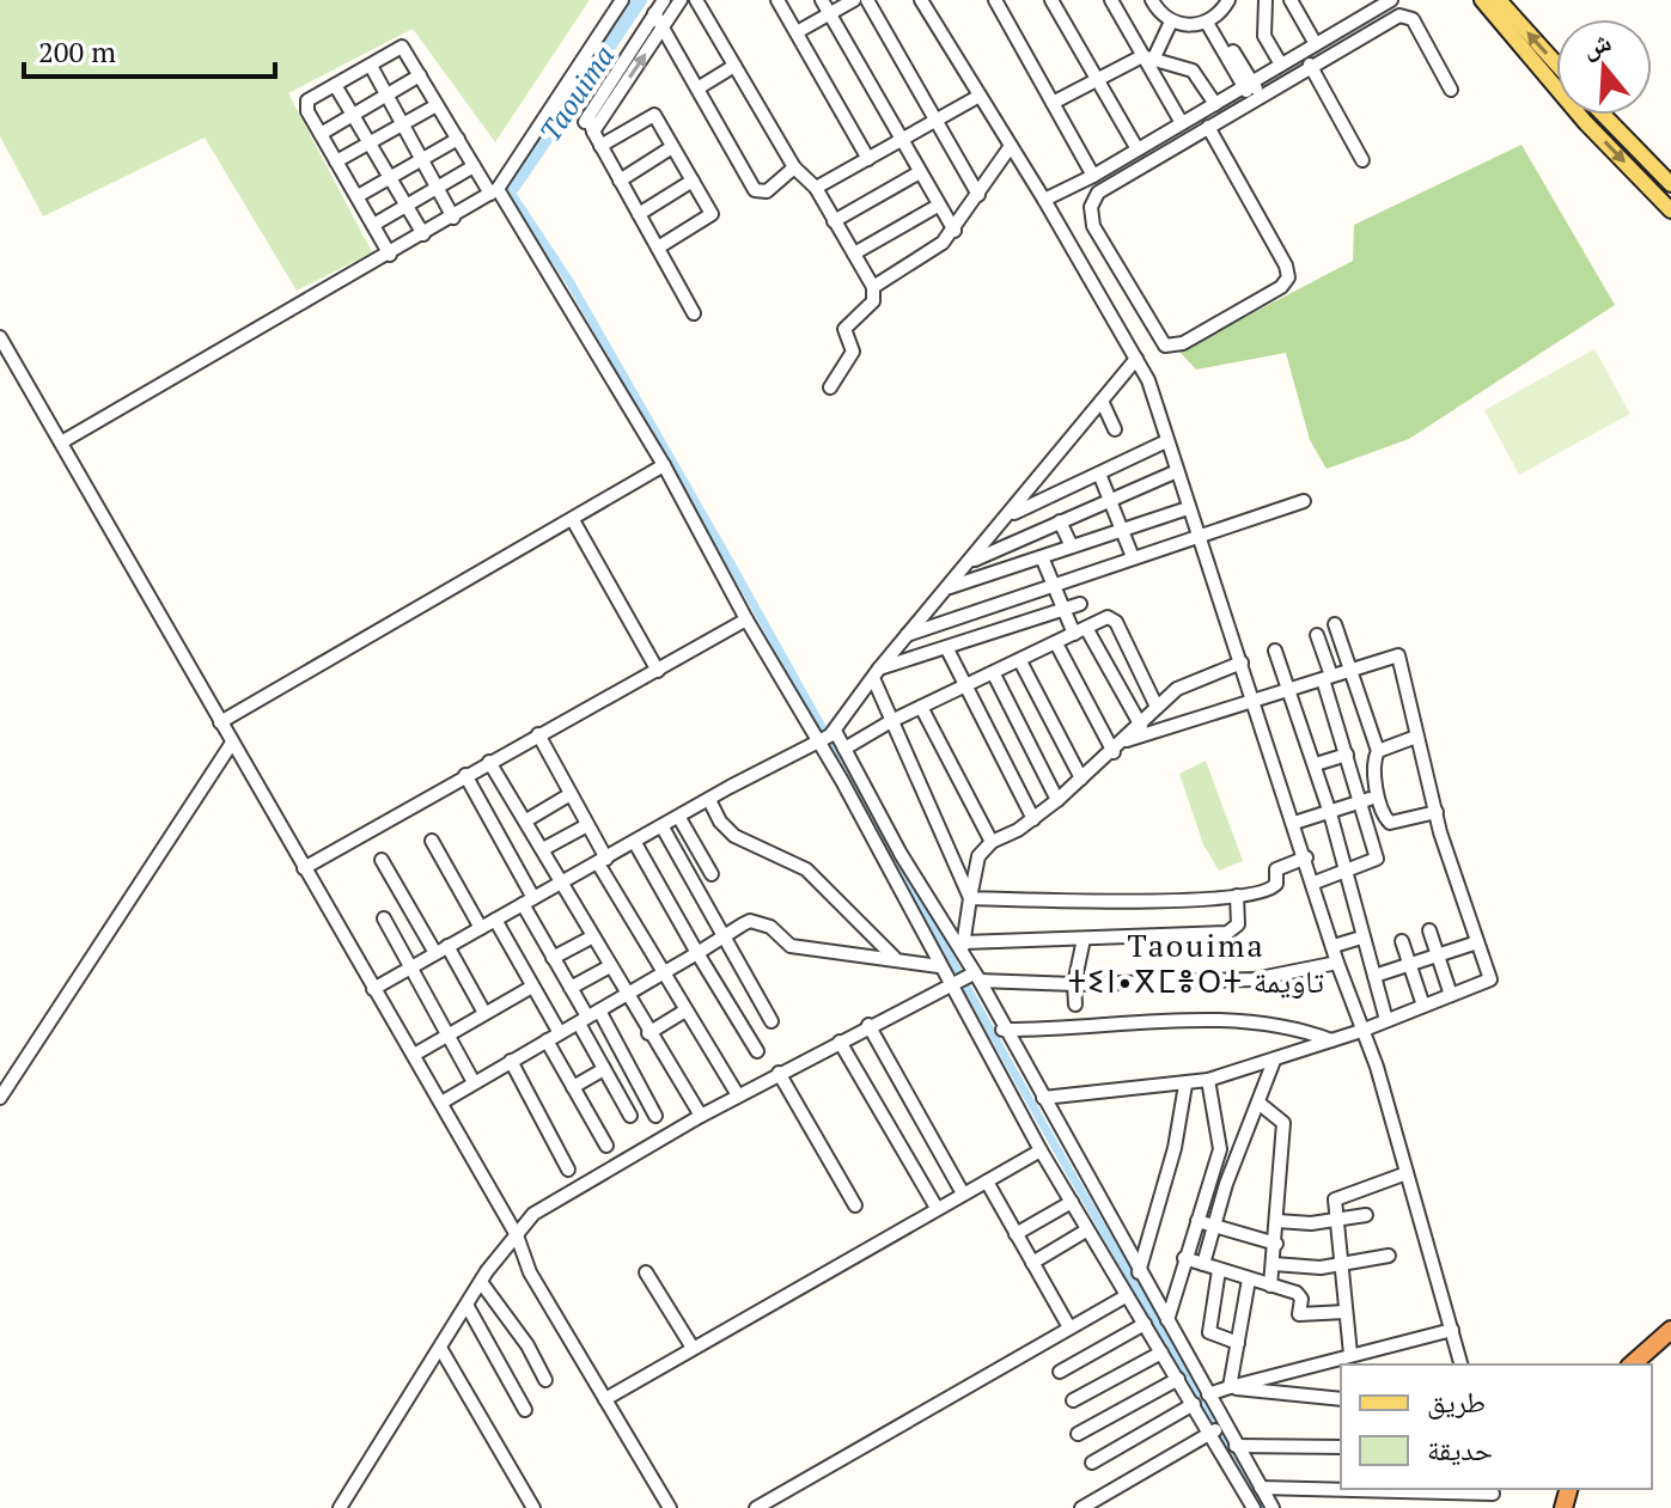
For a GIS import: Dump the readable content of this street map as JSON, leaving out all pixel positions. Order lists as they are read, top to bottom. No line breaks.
{"districts":["Taouima ⵜⵉⵏ•ⴳⵎⴻⵔⵜ تاويمة"],"water":["Taouima"],"legend":["طريق","حديقة"],"scale_bar":"200 m","north":"top"}
